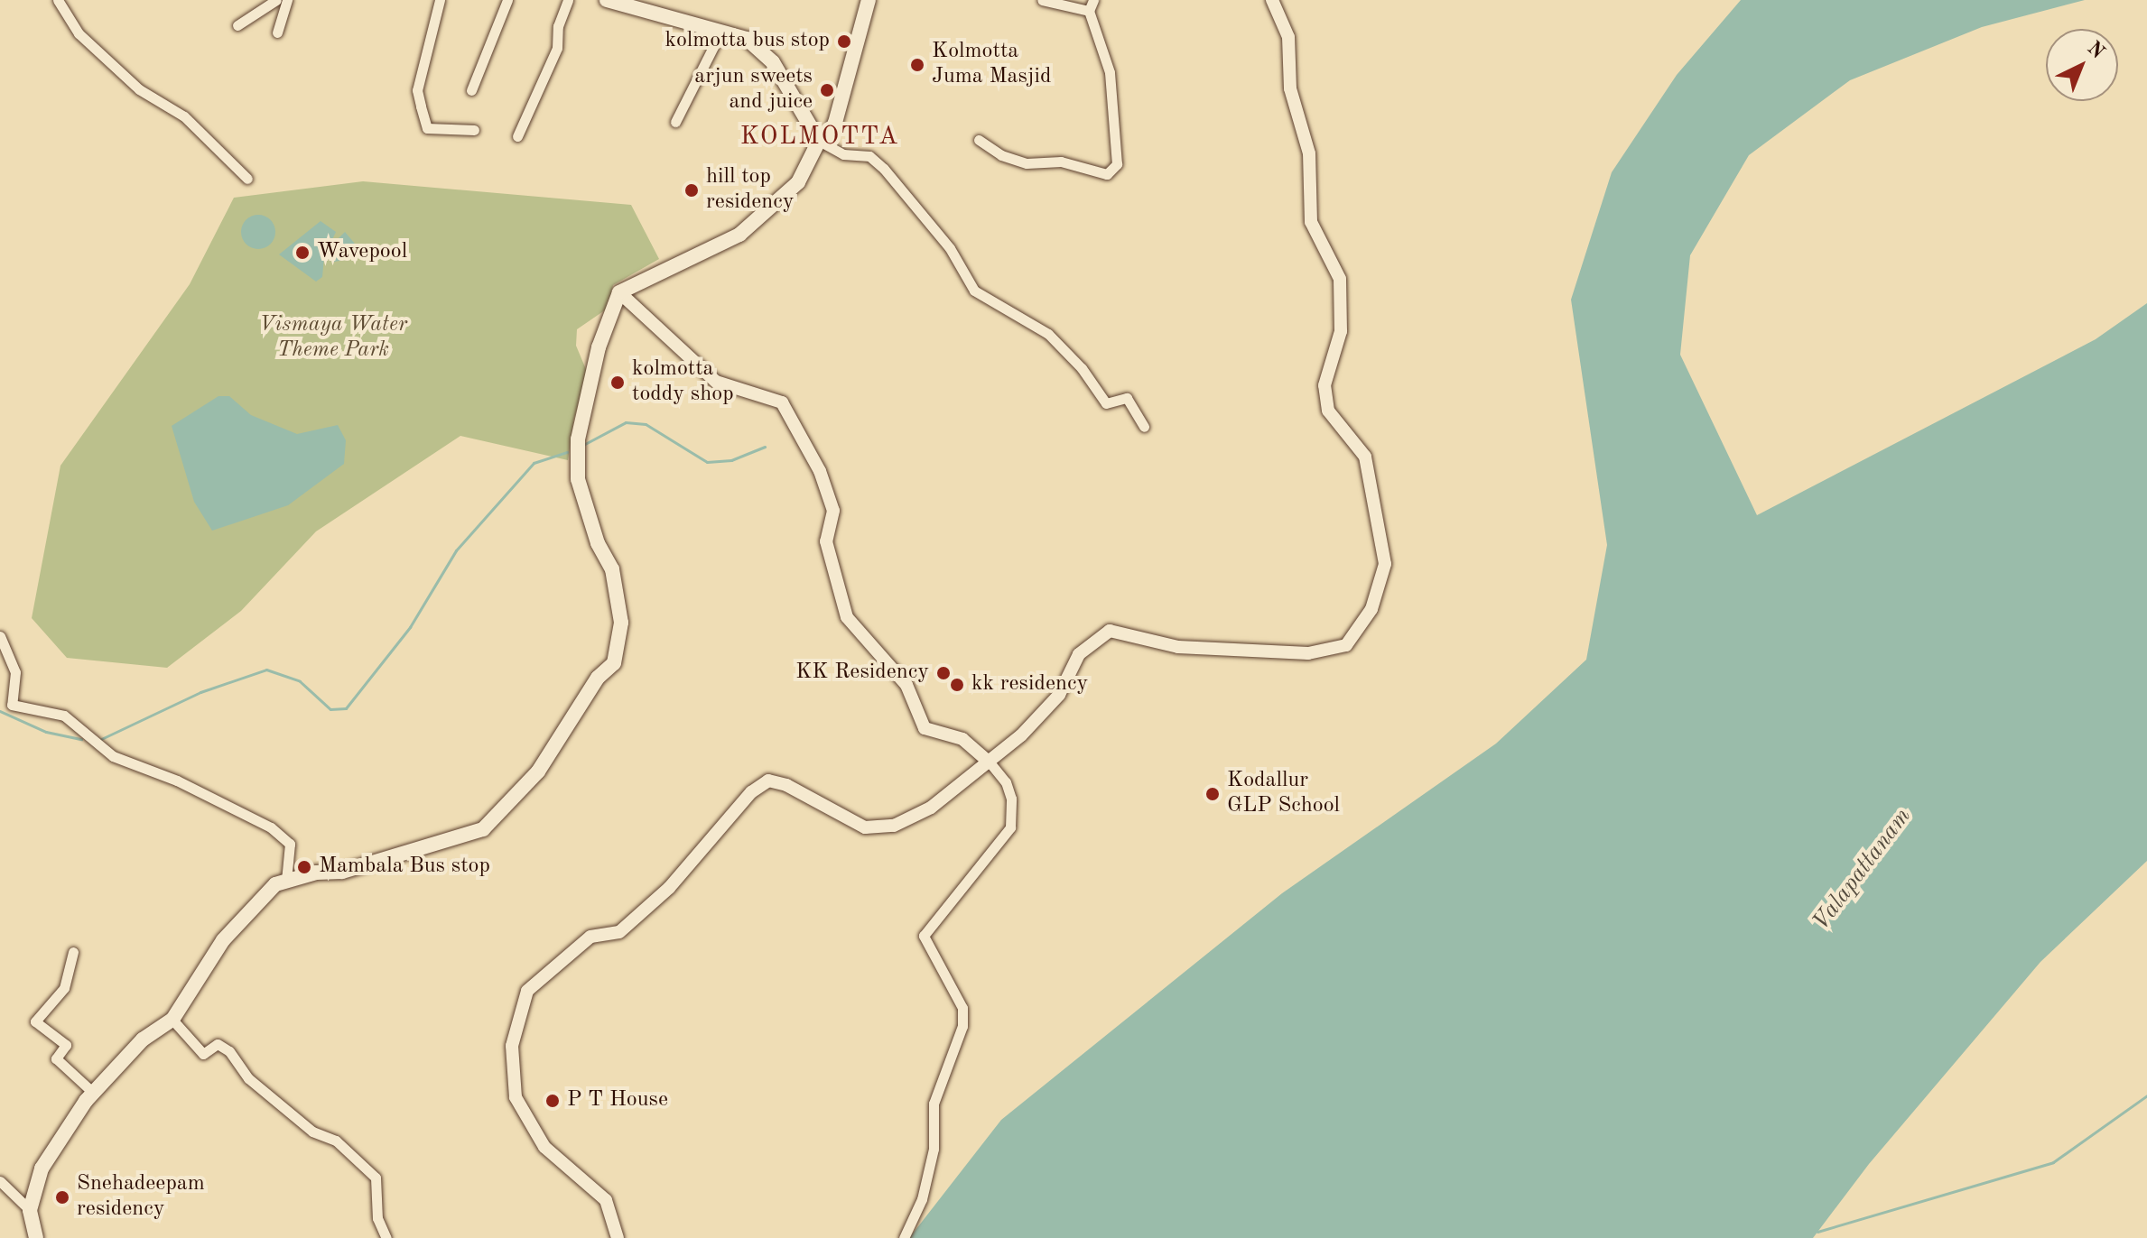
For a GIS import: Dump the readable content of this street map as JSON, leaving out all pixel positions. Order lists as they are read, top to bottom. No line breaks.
{"districts":["KOLMOTTA"],"water":["Valapattanam"],"parks":["Vismaya Water Theme Park"],"places":["kolmotta bus stop","Kolmotta Juma Masjid","arjun sweets and juice","hill top residency","Wavepool","kolmotta toddy shop","KK Residency","kk residency","Kodallur GLP School","Mambala Bus stop","P T House","Snehadeepam residency"],"north":"top right"}
